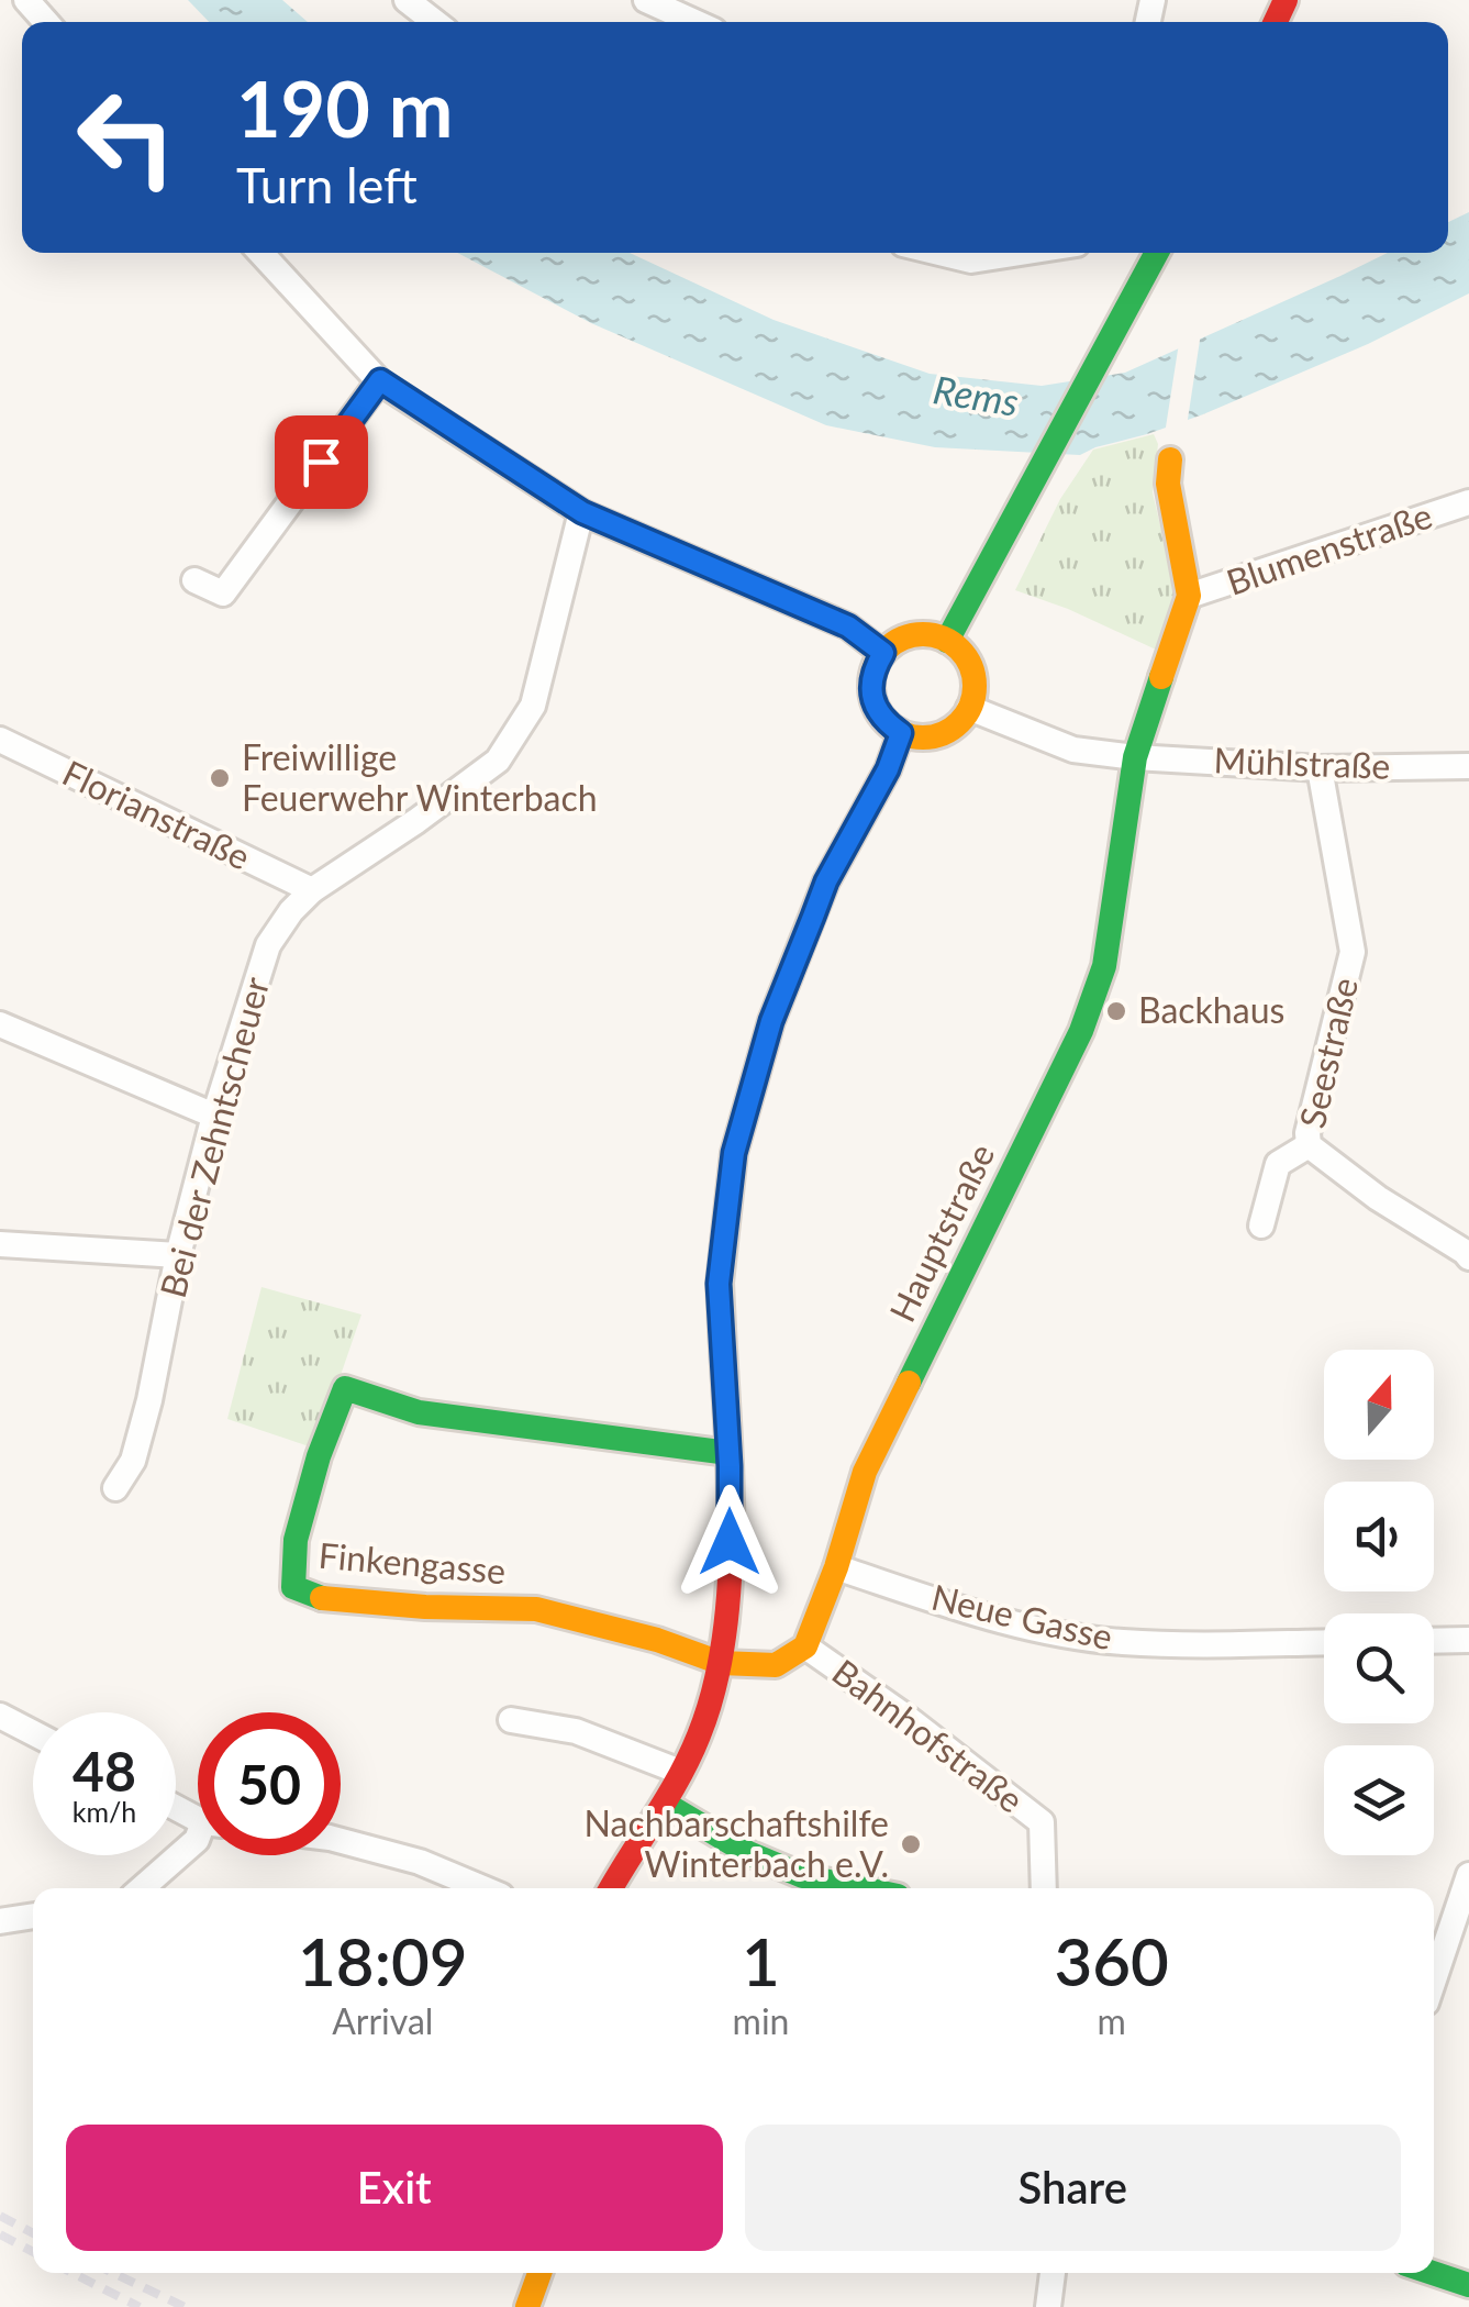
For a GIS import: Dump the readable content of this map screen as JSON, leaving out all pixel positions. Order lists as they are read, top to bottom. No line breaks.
{"streets":{"street":["Blumenstraße","Mühlstraße","Florianstraße","Seestraße","Bei der Zehntscheuer","Hauptstraße","Finkengasse","Neue Gasse","Bahnhofstraße"]},"crossings":[["Blumenstraße","Hauptstraße"],["Mühlstraße","Seestraße"],["Mühlstraße","Hauptstraße"],["Florianstraße","Bei der Zehntscheuer"],["Hauptstraße","Neue Gasse"],["Hauptstraße","Bahnhofstraße"]],"water":["Rems"],"places":["Freiwillige Feuerwehr Winterbach","Backhaus","Nachbarschaftshilfe Winterbach e.V."],"north":"top","page":{"turn":["190 m","Turn left"],"speed":"48 km/h","limit":"50","eta":["18:09","Arrival","1","min","360","m"],"buttons":["Exit","Share"]}}
